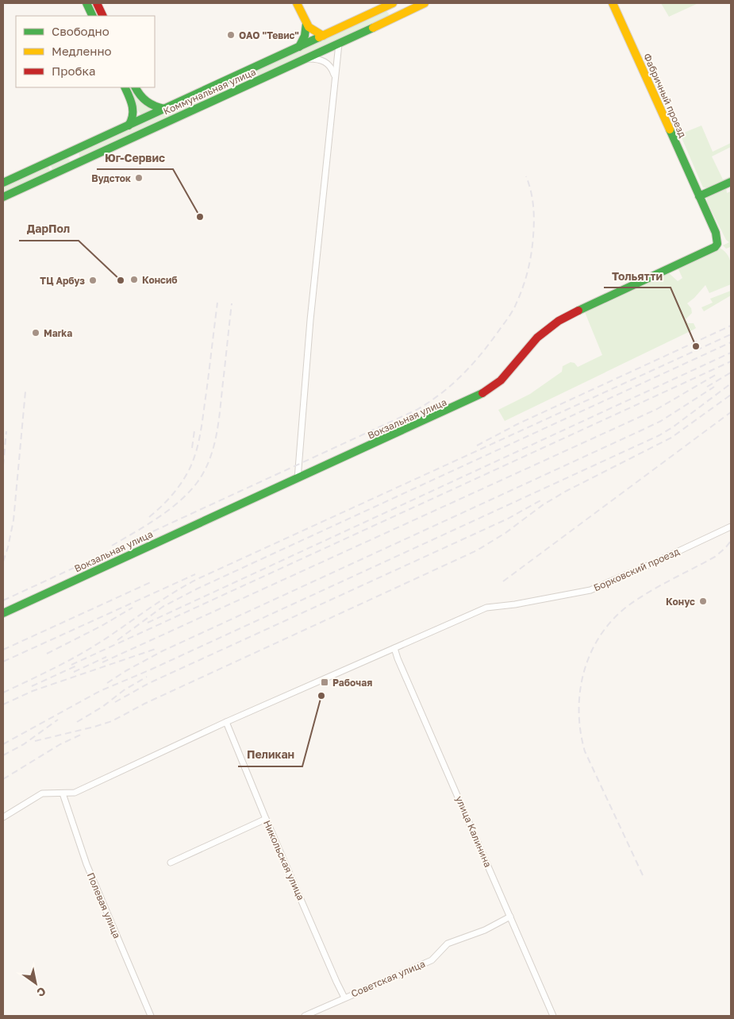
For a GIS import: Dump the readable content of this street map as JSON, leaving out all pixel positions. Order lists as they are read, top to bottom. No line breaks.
{"streets":{"street":["Коммунальная улица","Фабричный проезд","Вокзальная улица","Борковский проезд","улица Калинина","Никольская улица","Полевая улица","Советская улица"]},"crossings":[["Фабричный проезд","Вокзальная улица"],["Борковский проезд","улица Калинина"],["улица Калинина","Советская улица"],["Никольская улица","Советская улица"]],"places":{"other":["ОАО \"Тевис\"","Вудсток","Юг-Сервис","Консиб","ТЦ Арбуз","ДарПол","Marka","Тольятти","Конус","Пеликан"],"transit":["Рабочая"]},"legend":["Свободно","Медленно","Пробка"],"north":"bottom right"}
